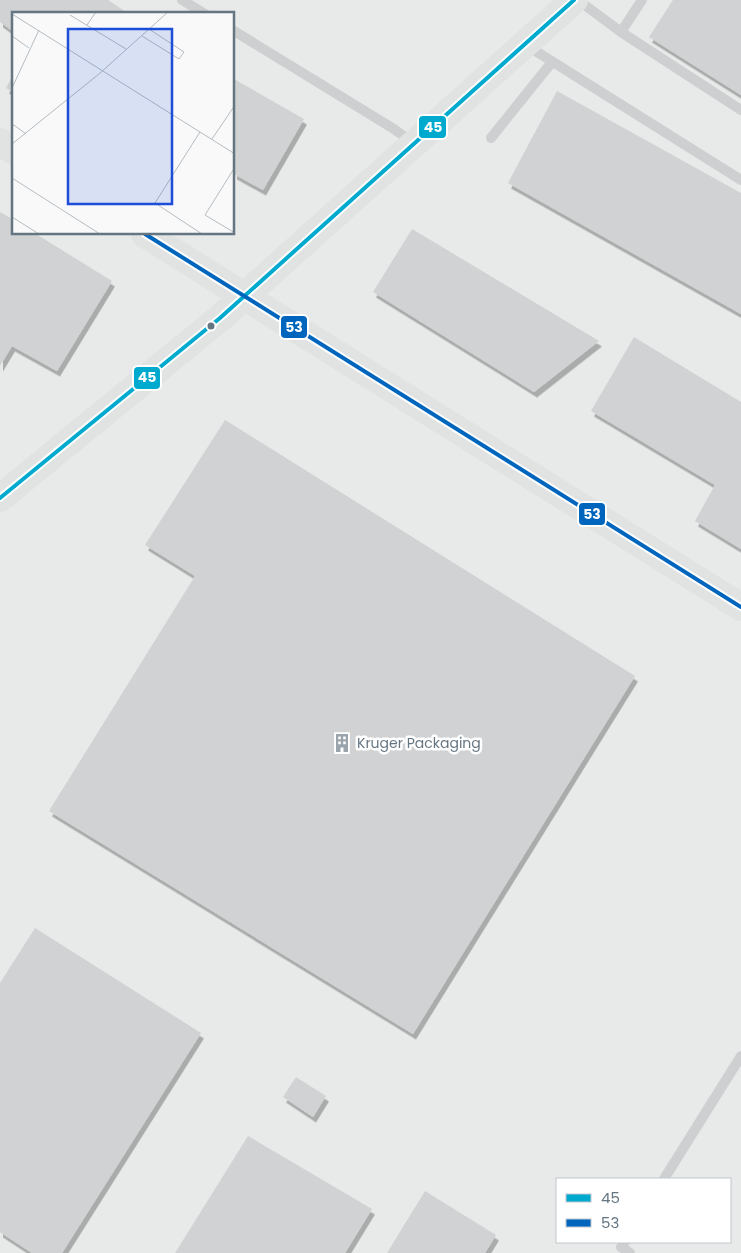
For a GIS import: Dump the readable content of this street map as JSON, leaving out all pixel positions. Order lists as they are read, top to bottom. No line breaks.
{"places":{"building":["Kruger Packaging"]},"lines":["transit line 45","transit line 53"],"legend":["45","53"]}
